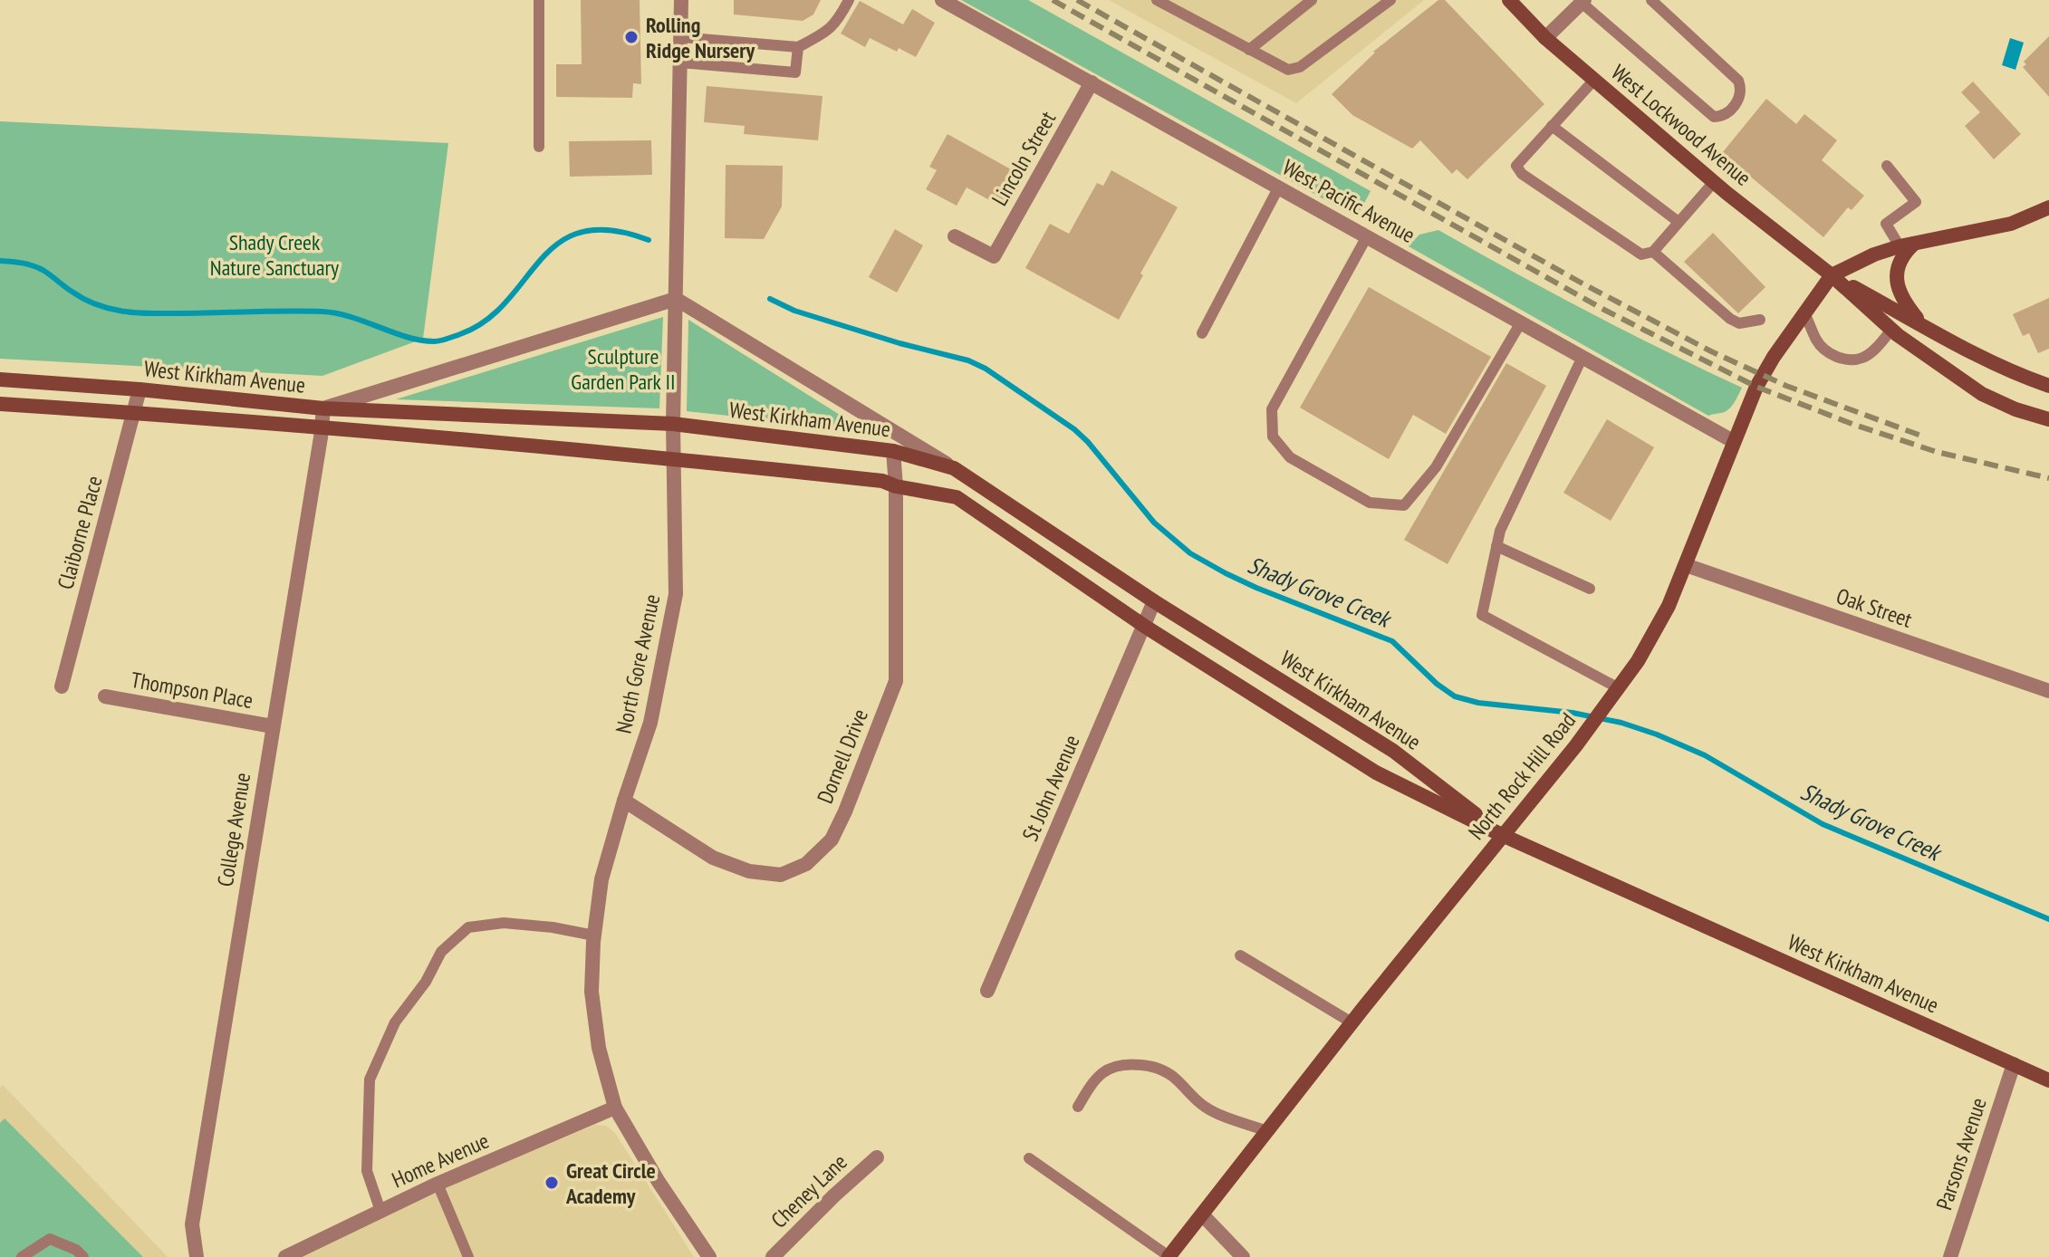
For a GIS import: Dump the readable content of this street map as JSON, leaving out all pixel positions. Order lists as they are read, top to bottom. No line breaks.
{"streets":{"street":["West Lockwood Avenue","Lincoln Street","West Pacific Avenue","West Kirkham Avenue","Claiborne Place","Oak Street","North Gore Avenue","Thompson Place","Dornell Drive","North Rock Hill Road","St John Avenue","College Avenue","Parsons Avenue","Home Avenue","Cheney Lane"]},"crossings":[["West Lockwood Avenue","North Rock Hill Road"],["Lincoln Street","West Pacific Avenue"],["West Pacific Avenue","North Rock Hill Road"],["West Kirkham Avenue","Claiborne Place"],["West Kirkham Avenue","North Gore Avenue"],["West Kirkham Avenue","Dornell Drive"],["West Kirkham Avenue","North Rock Hill Road"],["West Kirkham Avenue","St John Avenue"],["West Kirkham Avenue","College Avenue"],["West Kirkham Avenue","Parsons Avenue"],["Oak Street","North Rock Hill Road"],["North Gore Avenue","Dornell Drive"],["North Gore Avenue","Home Avenue"],["Thompson Place","College Avenue"]],"water":["Shady Grove Creek"],"parks":["Shady Creek Nature Sanctuary","Sculpture Garden Park II"],"places":["Rolling Ridge Nursery","Great Circle Academy"]}
